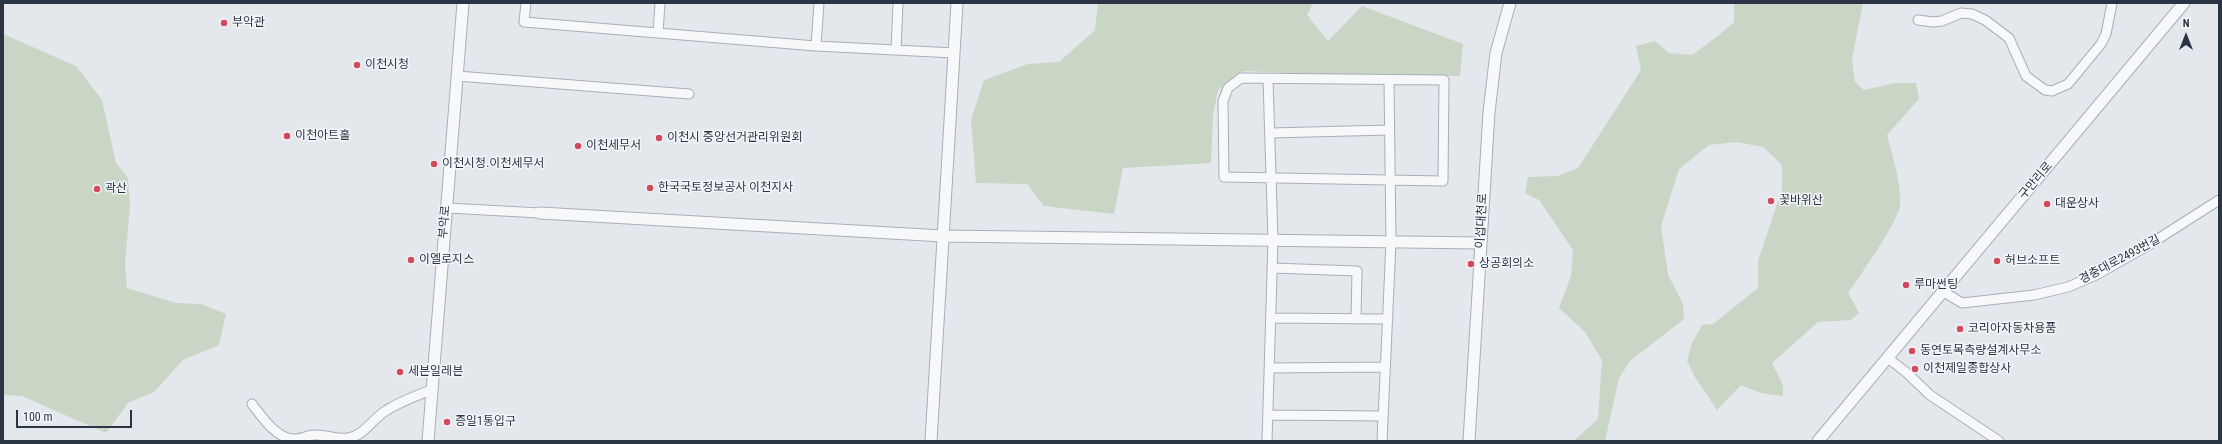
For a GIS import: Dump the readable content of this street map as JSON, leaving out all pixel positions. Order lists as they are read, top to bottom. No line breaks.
{"streets":{"street":["구만리로","이섭대천로","부악로","경충대로2493번길"]},"crossings":[["구만리로","경충대로2493번길"]],"places":["부악관","이천시청","이천아트홀","이천시 중앙선거관리위원회","이천세무서","이천시청.이천세무서","한국국토정보공사 이천지사","곽산","꽃바위산","대운상사","이엘로지스","허브소프트","상공회의소","루마썬팅","코리아자동차용품","동연토목측량설계사무소","이천제일종합상사","세븐일레븐","증일1통입구"],"scale_bar":"100 m","north":"top"}
